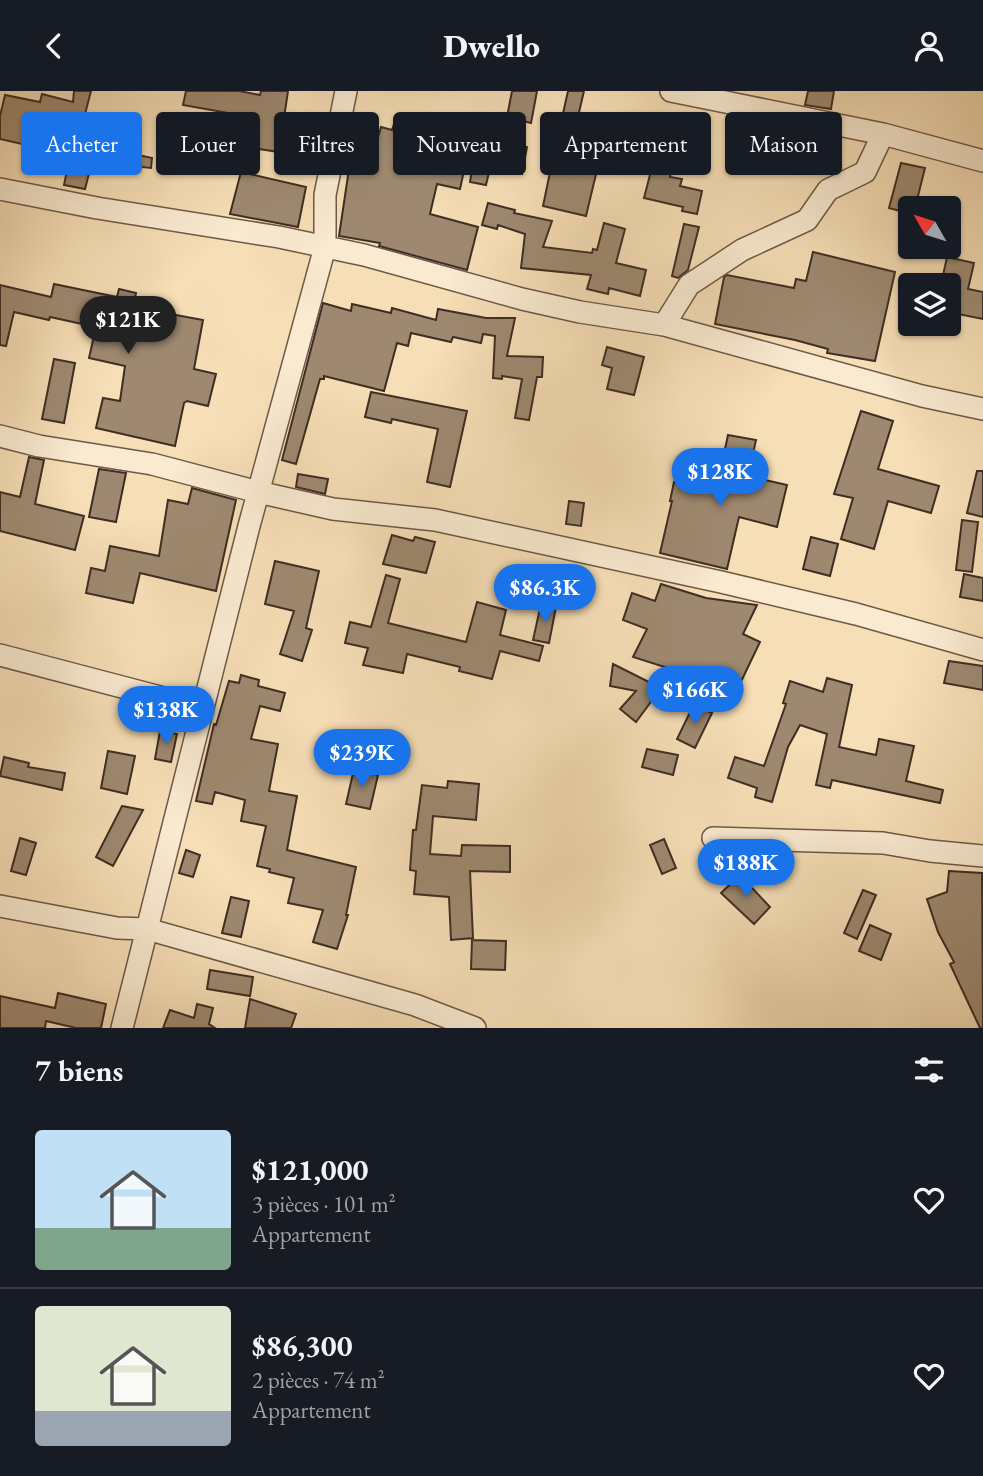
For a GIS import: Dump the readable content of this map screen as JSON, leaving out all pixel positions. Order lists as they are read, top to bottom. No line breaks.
{"north":"top left","page":{"header":"Dwello","chip":["Acheter","Louer","Filtres","Nouveau","Appartement","Maison"],"price":["$121K","$128K","$86.3K","$166K","$138K","$239K","$188K"],"heading":"7 biens","list":[{"name":"$121,000","note":"3 pièces · 101 m² · Appartement"},{"name":"$86,300","note":"2 pièces · 74 m² · Appartement"}]}}
